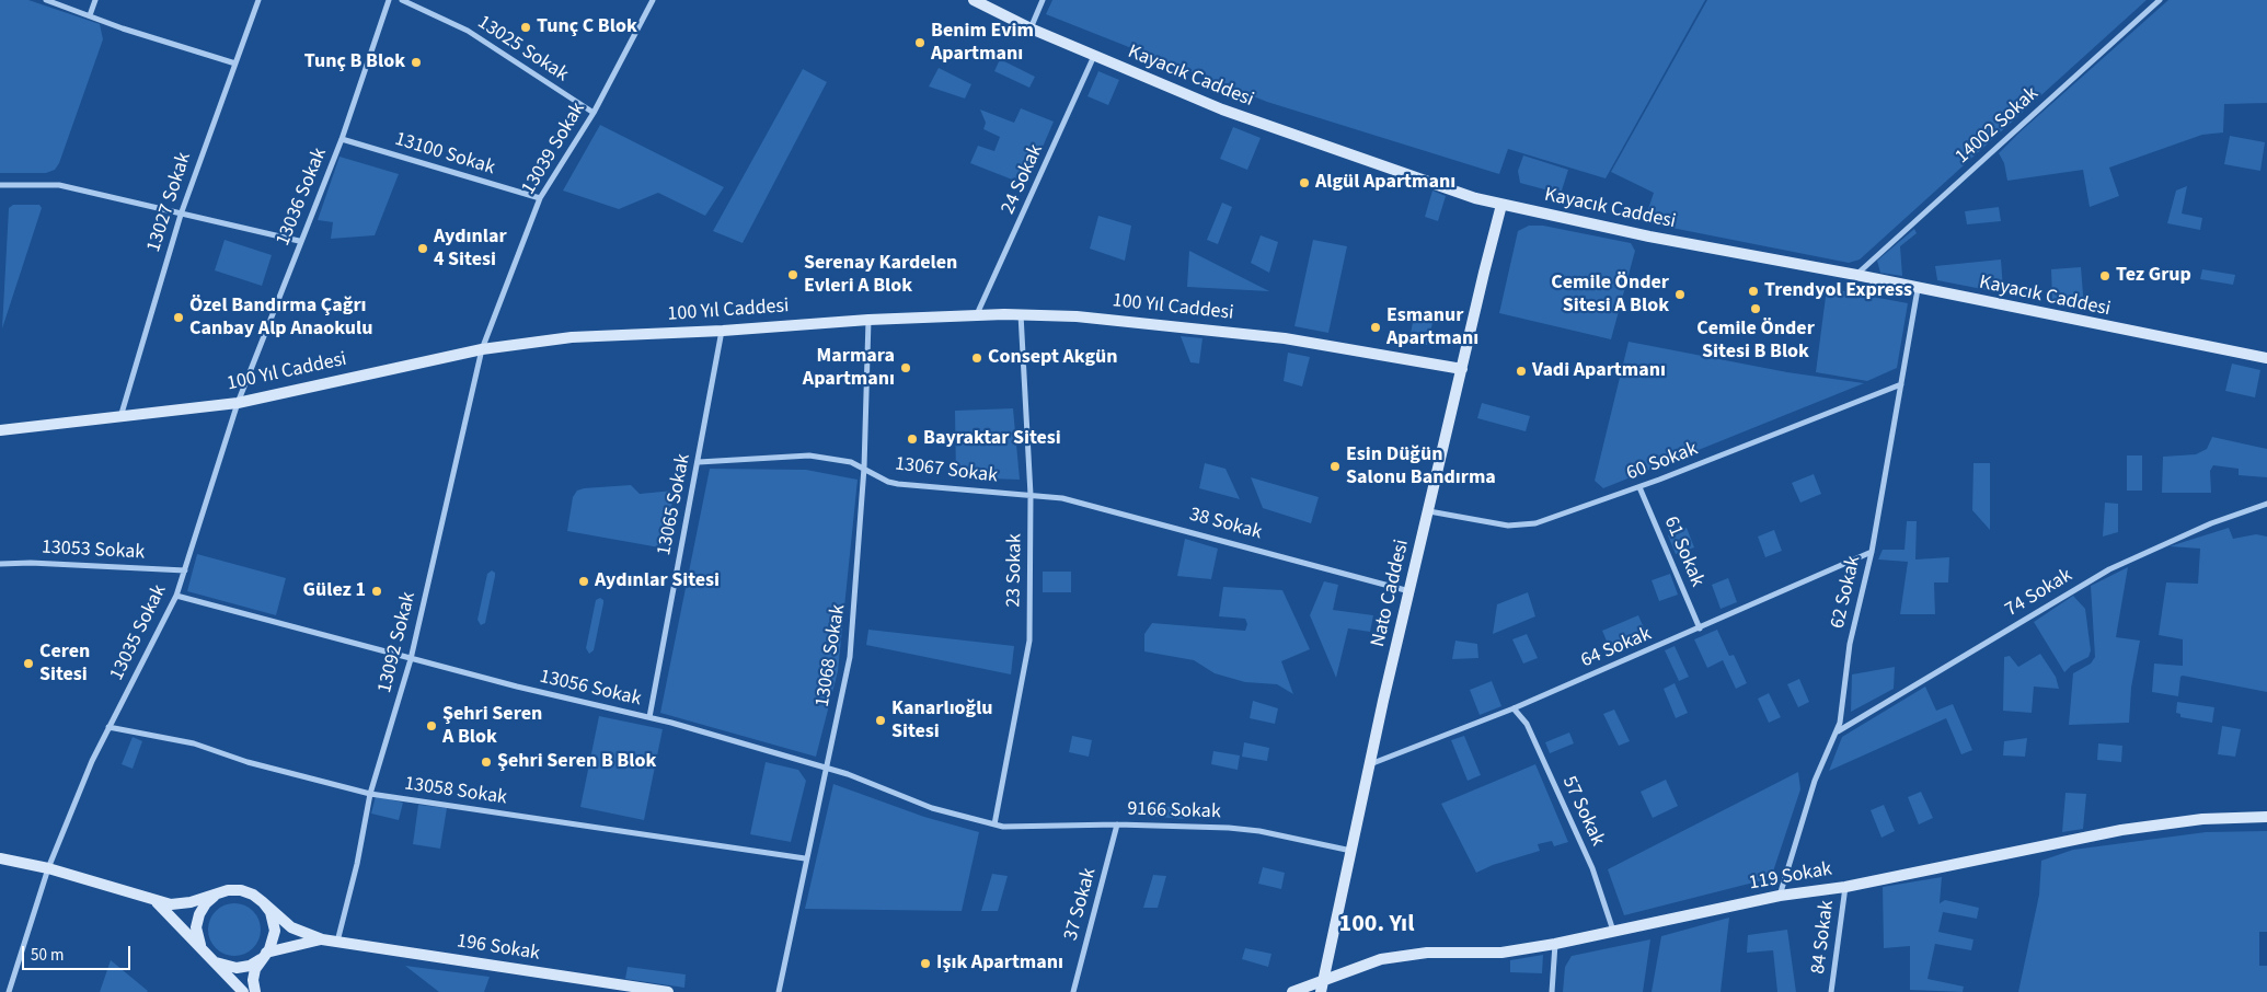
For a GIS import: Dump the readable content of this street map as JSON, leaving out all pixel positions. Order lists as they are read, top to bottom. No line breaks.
{"streets":{"street":["13025 Sokak","Kayacık Caddesi","14002 Sokak","13039 Sokak","13100 Sokak","24 Sokak","13036 Sokak","13027 Sokak","100 Yıl Caddesi","60 Sokak","13067 Sokak","13065 Sokak","38 Sokak","13053 Sokak","61 Sokak","23 Sokak","62 Sokak","Nato Caddesi","74 Sokak","13035 Sokak","13092 Sokak","64 Sokak","13068 Sokak","13056 Sokak","13058 Sokak","9166 Sokak","57 Sokak","119 Sokak","37 Sokak","84 Sokak","196 Sokak"]},"crossings":[["13025 Sokak","13039 Sokak"],["Kayacık Caddesi","14002 Sokak"],["Kayacık Caddesi","24 Sokak"],["Kayacık Caddesi","62 Sokak"],["Kayacık Caddesi","Nato Caddesi"],["13039 Sokak","13100 Sokak"],["13039 Sokak","100 Yıl Caddesi"],["13039 Sokak","13092 Sokak"],["13100 Sokak","13036 Sokak"],["24 Sokak","100 Yıl Caddesi"],["13036 Sokak","100 Yıl Caddesi"],["13036 Sokak","13035 Sokak"],["13027 Sokak","100 Yıl Caddesi"],["100 Yıl Caddesi","13065 Sokak"],["100 Yıl Caddesi","23 Sokak"],["100 Yıl Caddesi","Nato Caddesi"],["100 Yıl Caddesi","13035 Sokak"],["100 Yıl Caddesi","13092 Sokak"],["100 Yıl Caddesi","13068 Sokak"],["60 Sokak","61 Sokak"],["60 Sokak","62 Sokak"],["60 Sokak","Nato Caddesi"],["13067 Sokak","13065 Sokak"],["13067 Sokak","38 Sokak"],["13067 Sokak","23 Sokak"],["13067 Sokak","13068 Sokak"],["13065 Sokak","13056 Sokak"],["38 Sokak","23 Sokak"],["38 Sokak","Nato Caddesi"],["13053 Sokak","13035 Sokak"],["61 Sokak","64 Sokak"],["23 Sokak","13056 Sokak"],["23 Sokak","9166 Sokak"],["62 Sokak","74 Sokak"],["62 Sokak","64 Sokak"],["62 Sokak","119 Sokak"],["Nato Caddesi","64 Sokak"],["Nato Caddesi","9166 Sokak"],["Nato Caddesi","119 Sokak"],["13035 Sokak","13056 Sokak"],["13035 Sokak","13058 Sokak"],["13092 Sokak","13056 Sokak"],["13092 Sokak","13058 Sokak"],["13092 Sokak","196 Sokak"],["64 Sokak","57 Sokak"],["13068 Sokak","13056 Sokak"],["13068 Sokak","13058 Sokak"],["13056 Sokak","9166 Sokak"],["9166 Sokak","37 Sokak"],["57 Sokak","119 Sokak"],["119 Sokak","84 Sokak"]],"districts":["100. Yıl"],"places":["Tunç C Blok","Benim Evim Apartmanı","Tunç B Blok","Algül Apartmanı","Aydınlar 4 Sitesi","Serenay Kardelen Evleri A Blok","Tez Grup","Trendyol Express","Cemile Önder Sitesi A Blok","Cemile Önder Sitesi B Blok","Özel Bandırma Çağrı Canbay Alp Anaokulu","Esmanur Apartmanı","Consept Akgün","Marmara Apartmanı","Vadi Apartmanı","Bayraktar Sitesi","Esin Düğün Salonu Bandırma","Aydınlar Sitesi","Gülez 1","Ceren Sitesi","Kanarlıoğlu Sitesi","Şehri Seren A Blok","Şehri Seren B Blok","Işık Apartmanı"],"scale_bar":"50 m"}
